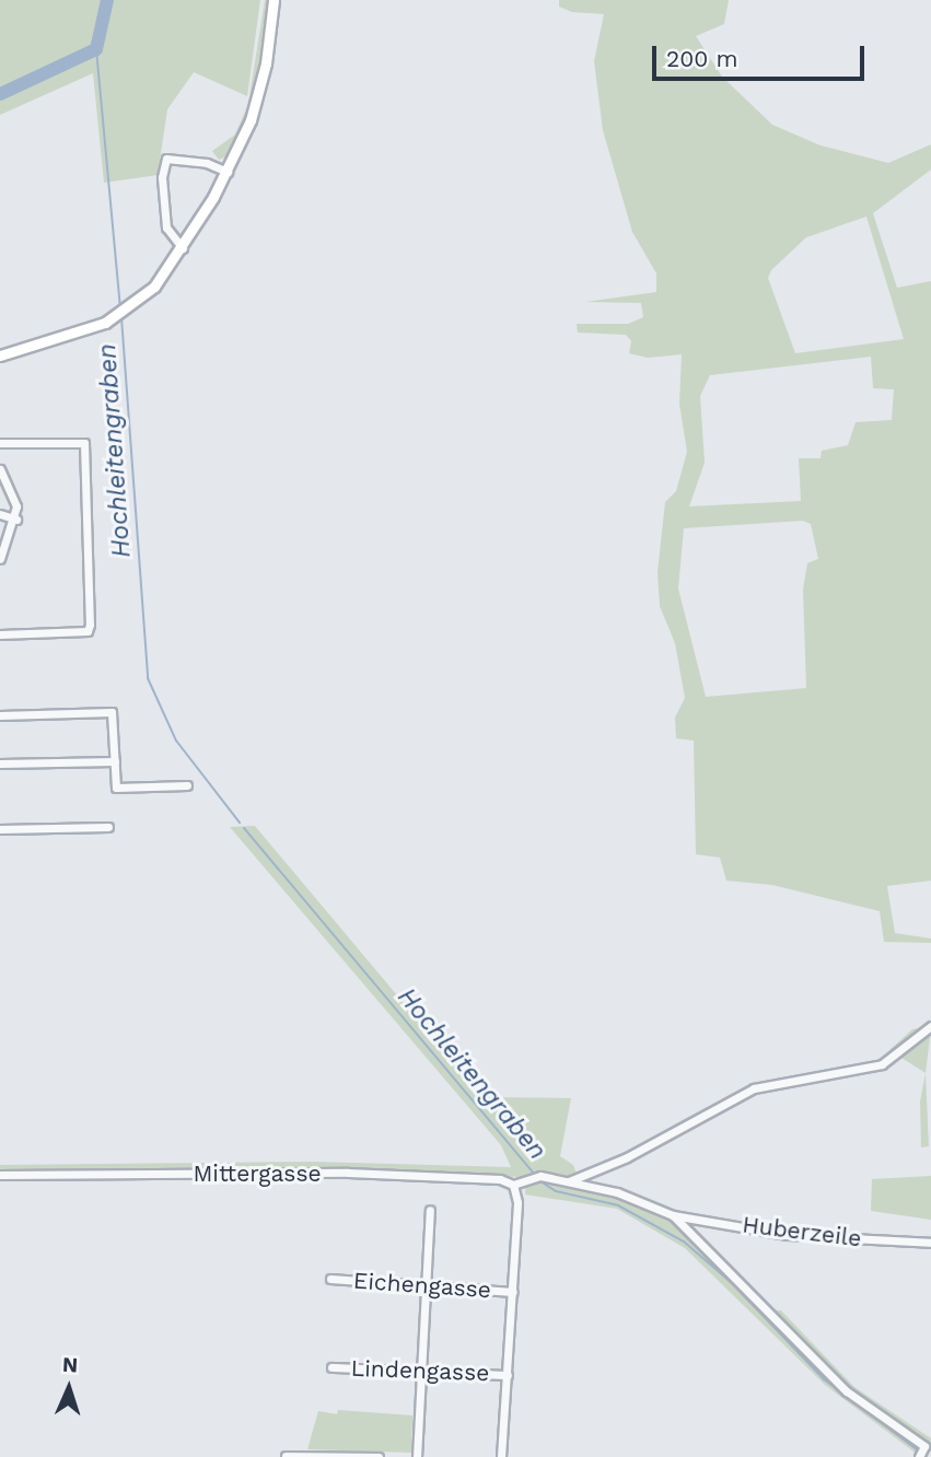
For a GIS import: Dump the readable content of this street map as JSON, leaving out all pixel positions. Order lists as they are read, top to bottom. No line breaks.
{"streets":{"street":["Mittergasse","Huberzeile","Eichengasse","Lindengasse"]},"water":["Hochleitengraben"],"scale_bar":"200 m","north":"top"}
